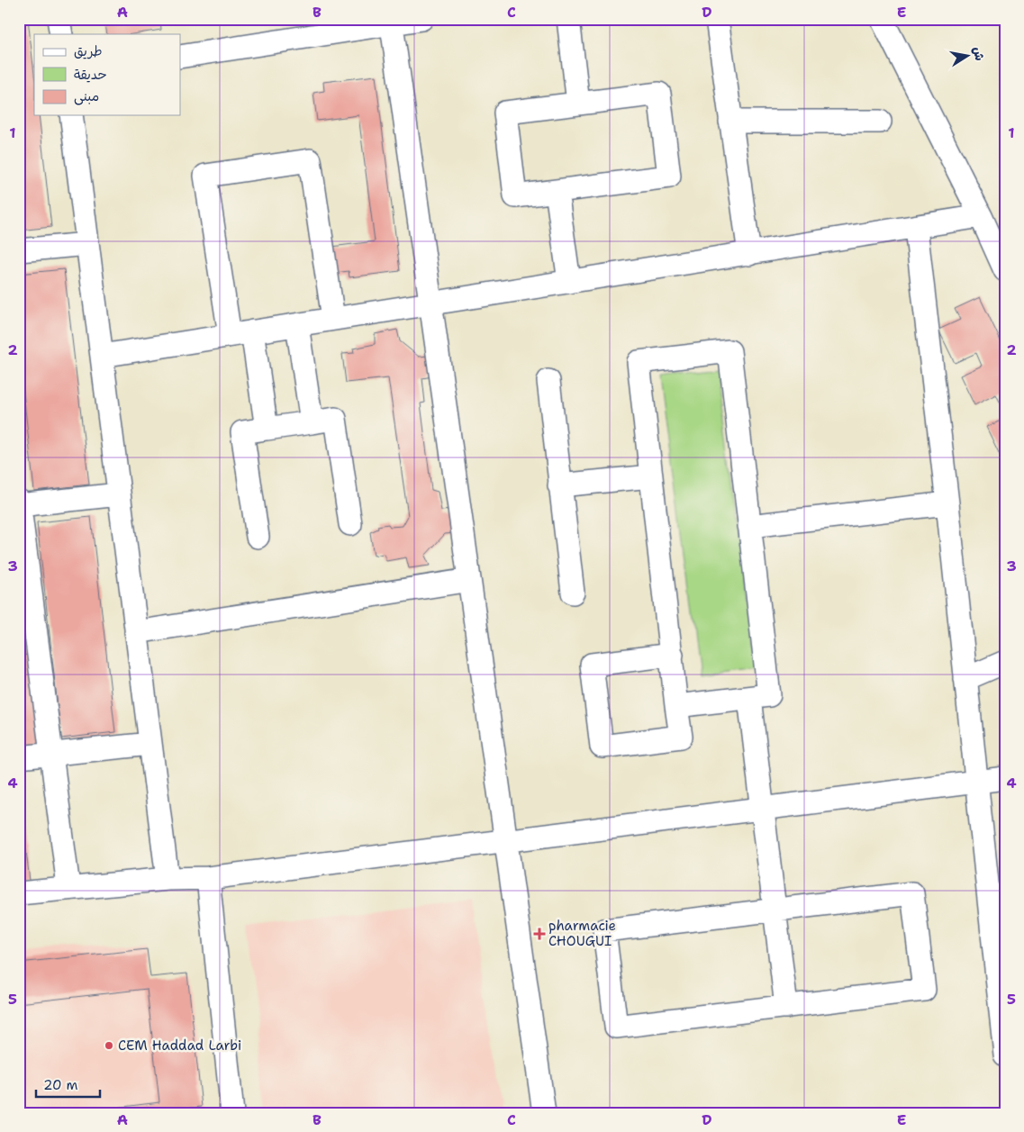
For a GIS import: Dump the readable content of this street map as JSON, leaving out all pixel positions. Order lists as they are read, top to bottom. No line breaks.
{"places":{"health":["pharmacie CHOUGUI"],"other":["CEM Haddad Larbi"]},"legend":["طريق","حديقة","مبنى"],"scale_bar":"20 m","north":"right","grid":{"columns":["A","B","C","D","E"],"rows":["1","2","3","4","5"]}}
